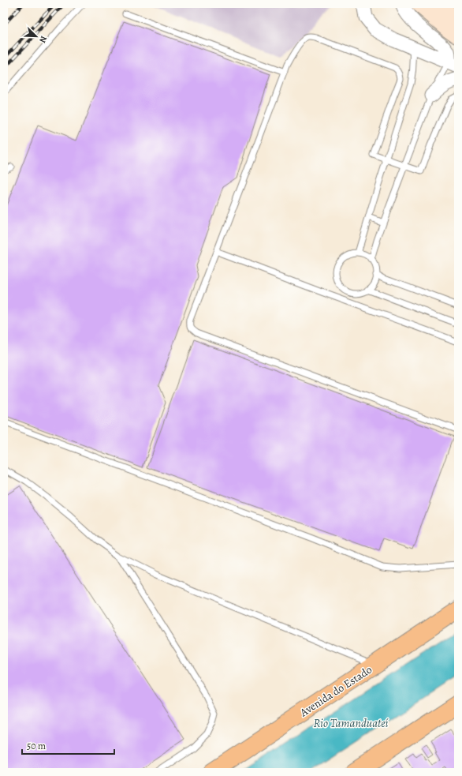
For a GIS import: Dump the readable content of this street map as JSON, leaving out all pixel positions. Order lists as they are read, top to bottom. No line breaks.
{"streets":{"highway":["Avenida do Estado"]},"water":["Rio Tamanduateí"],"scale_bar":"50 m","north":"bottom right"}
